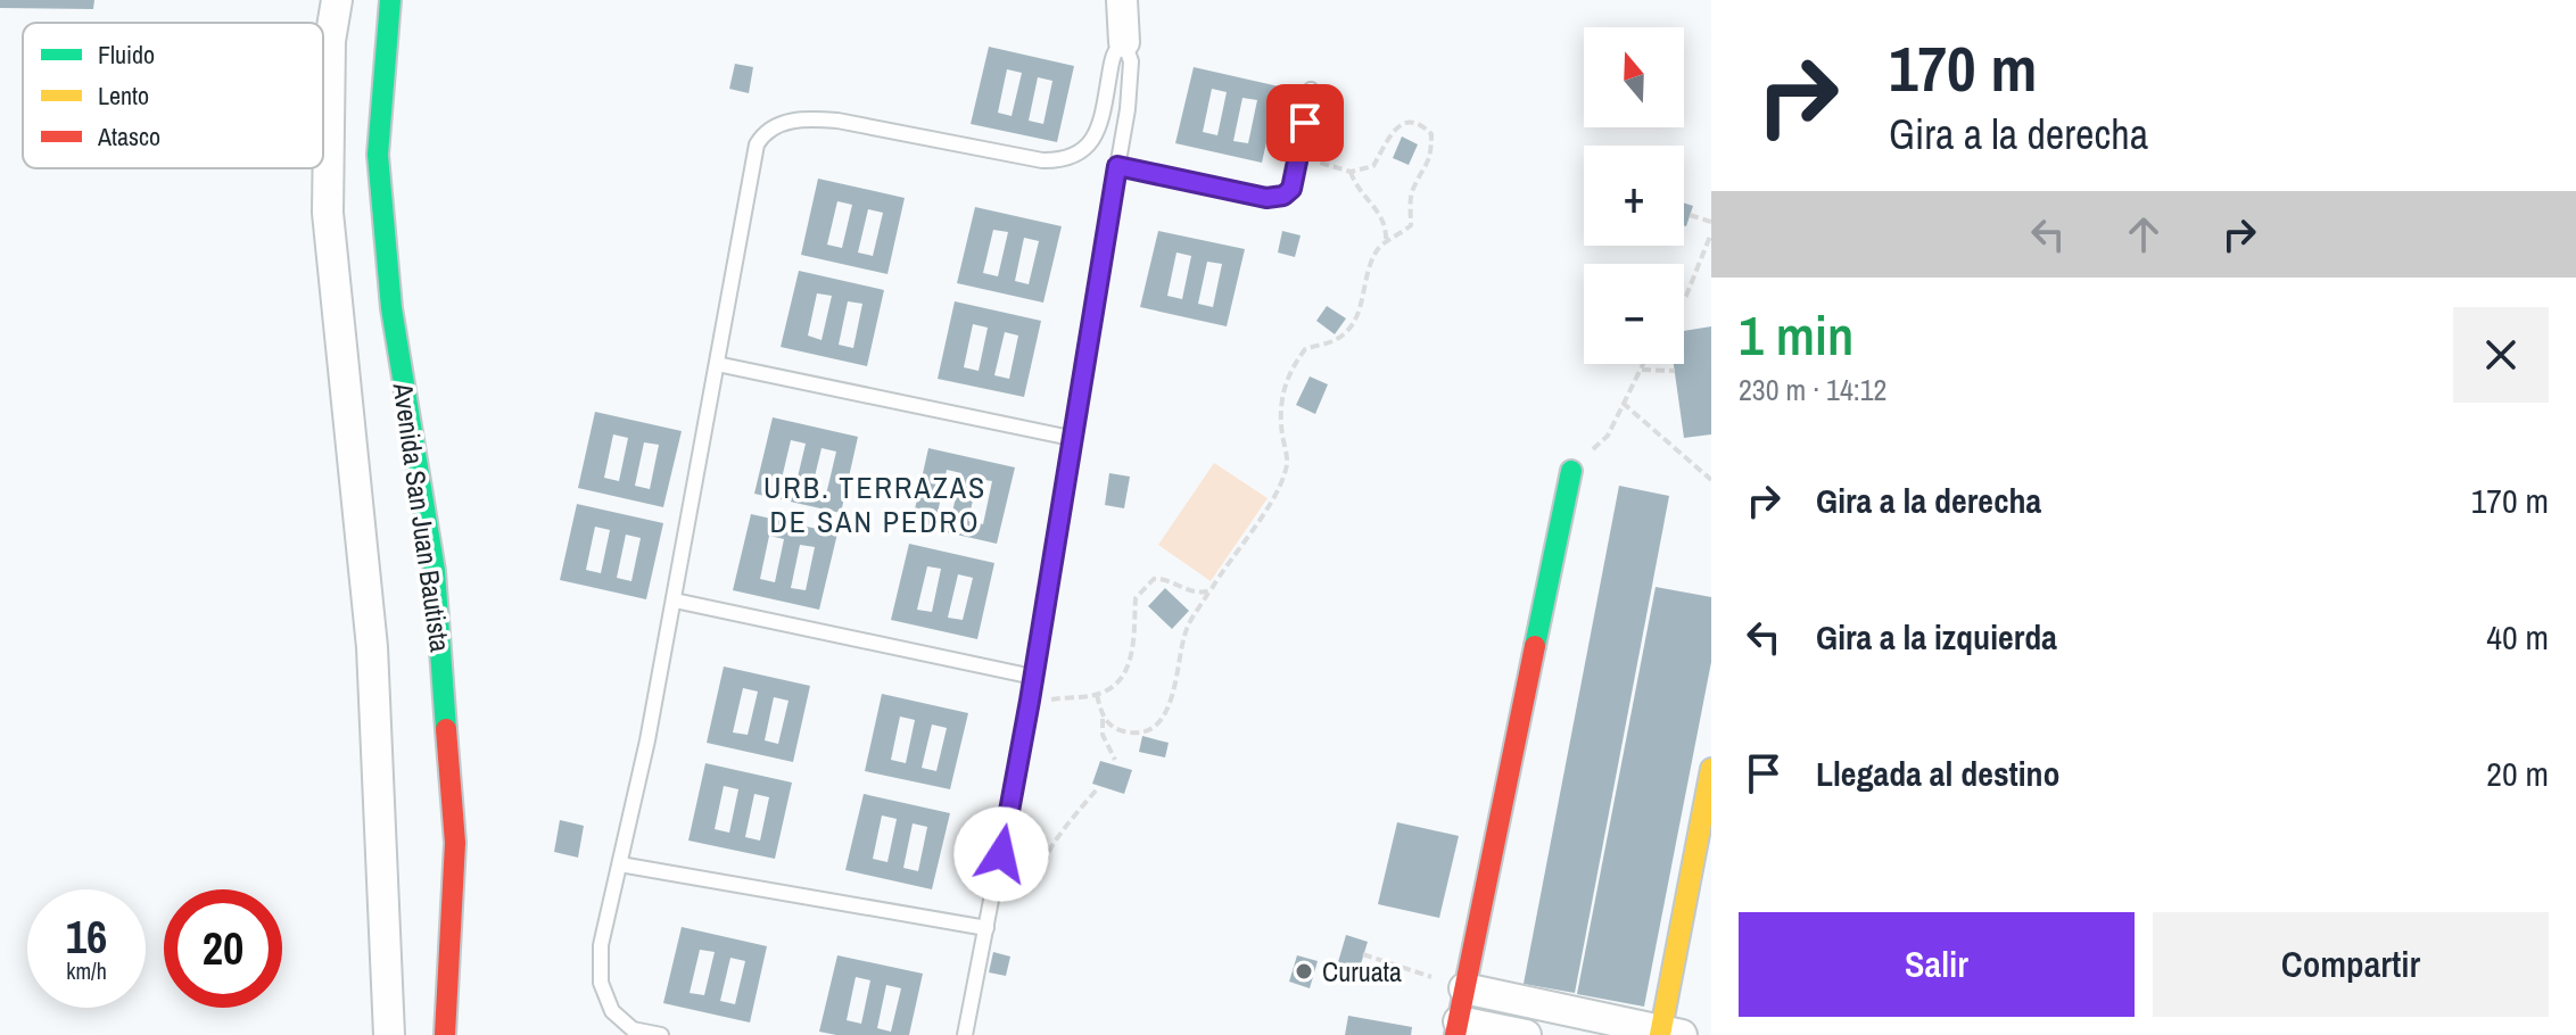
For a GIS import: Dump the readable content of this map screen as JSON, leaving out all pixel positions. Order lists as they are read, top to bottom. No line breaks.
{"streets":{"street":["Avenida San Juan Bautista"]},"districts":["URB. TERRAZAS DE SAN PEDRO"],"places":["Curuata"],"legend":["Fluido","Lento","Atasco"],"north":"top","page":{"turn":["170 m","Gira a la derecha"],"map_buttons":["+","−"],"heading":["1 min","230 m · 14:12"],"list":[{"name":"Gira a la derecha","value":"170 m"},{"name":"Gira a la izquierda","value":"40 m"},{"name":"Llegada al destino","value":"20 m"}],"speed":"16 km/h","limit":"20","buttons":["Salir","Compartir"]}}
